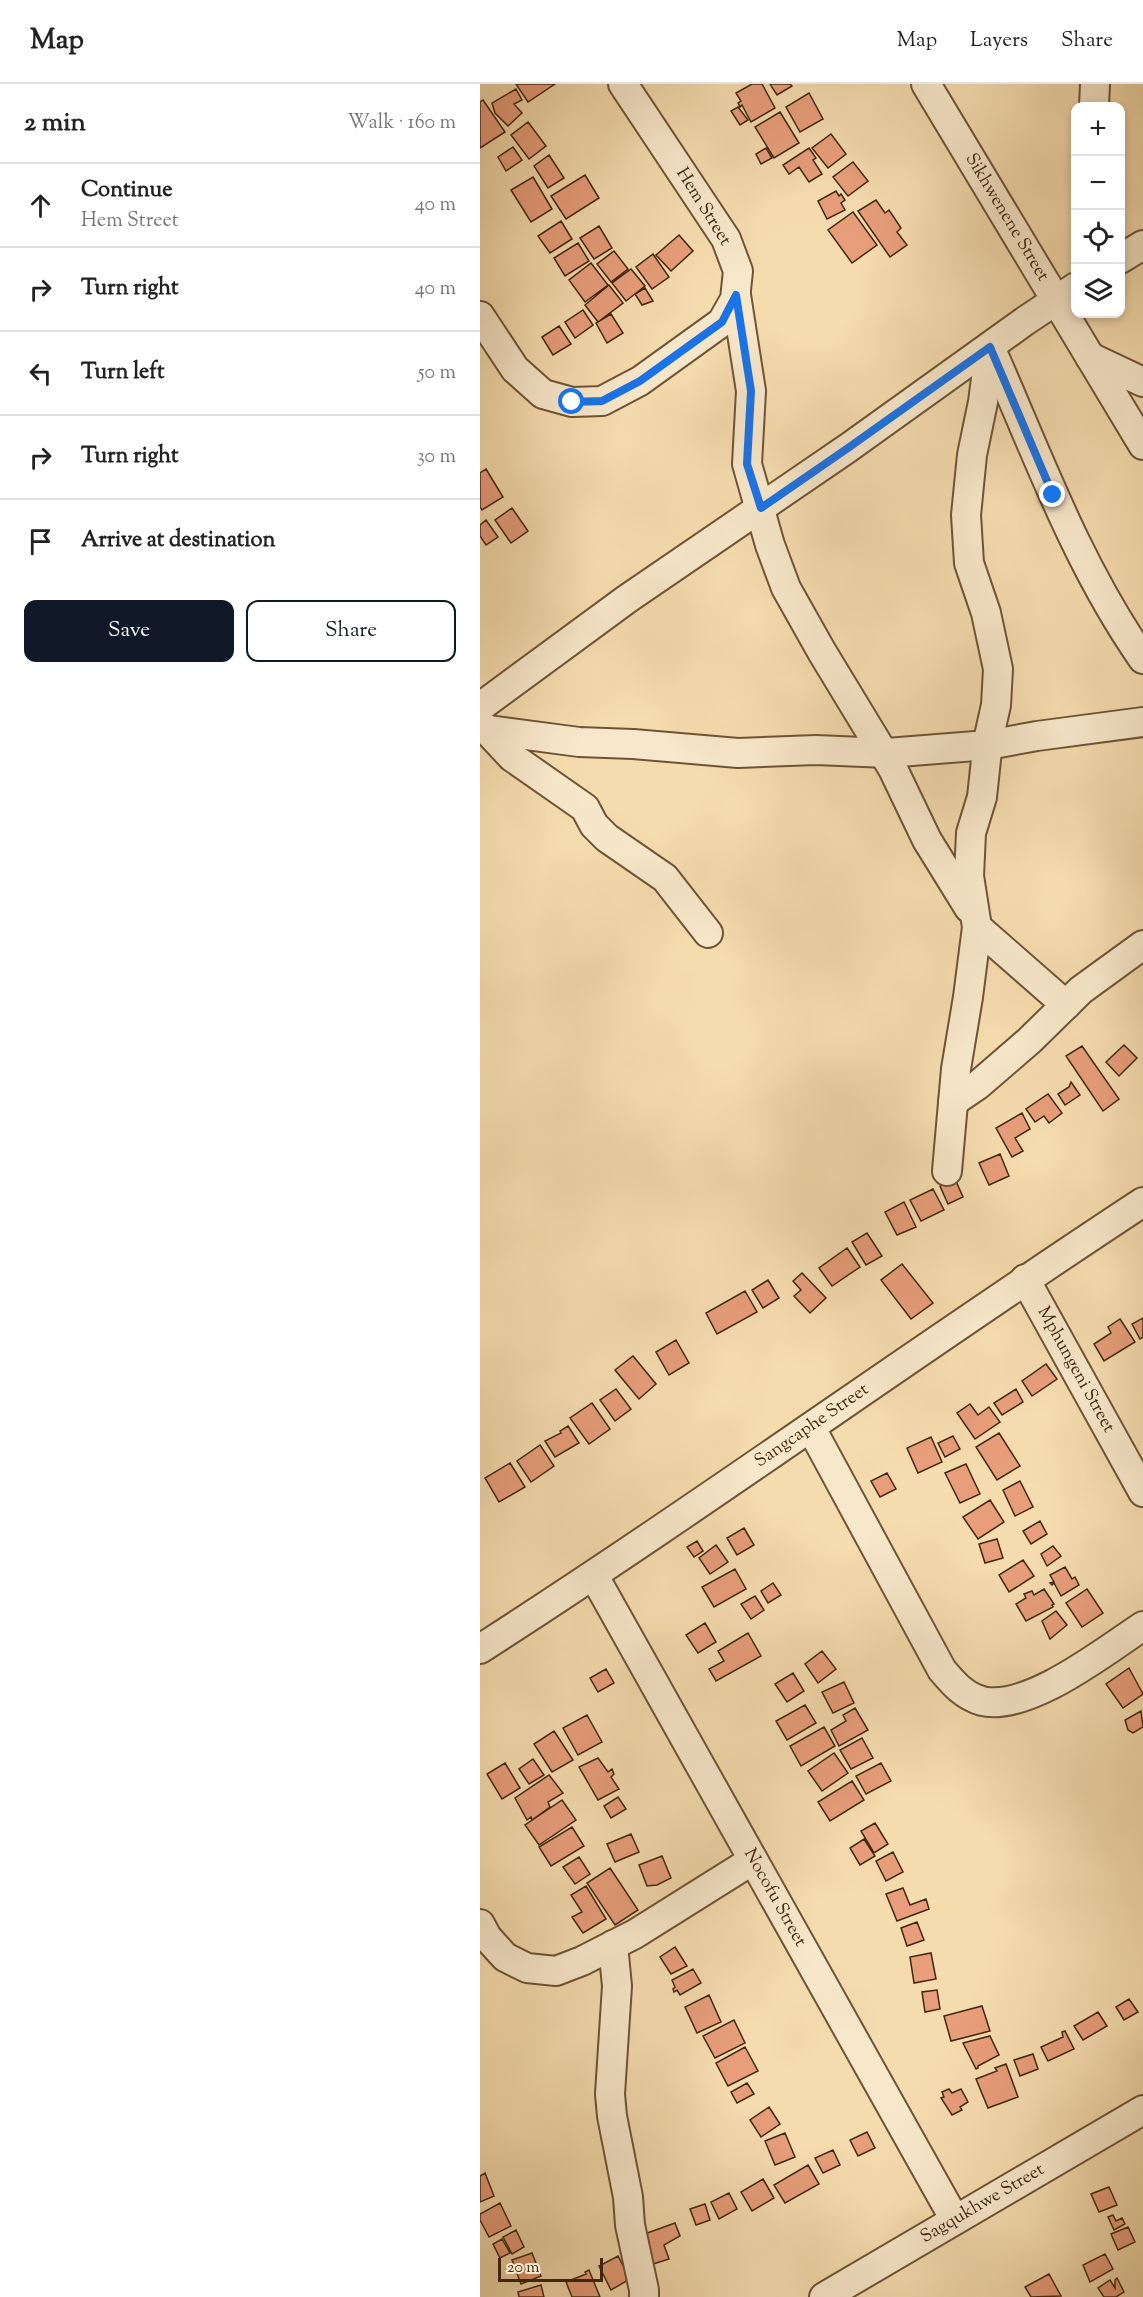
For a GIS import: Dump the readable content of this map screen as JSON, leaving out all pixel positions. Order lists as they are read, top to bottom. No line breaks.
{"streets":{"street":["Hem Street","Sikhwenene Street","Mphungeni Street","Sangcaphe Street","Nocofu Street","Sagqukhwe Street"]},"crossings":[["Mphungeni Street","Sangcaphe Street"],["Sangcaphe Street","Nocofu Street"],["Nocofu Street","Sagqukhwe Street"]],"scale_bar":"20 m","page":{"header":"Map","nav":["Map","Layers","Share"],"heading":["2 min","Walk · 160 m"],"map_buttons":["+","−"],"list":[["Continue","Hem Street","40 m"],["Turn right","40 m"],["Turn left","50 m"],["Turn right","30 m"],"Arrive at destination"],"buttons":["Save","Share"],"scale":"20 m"}}
